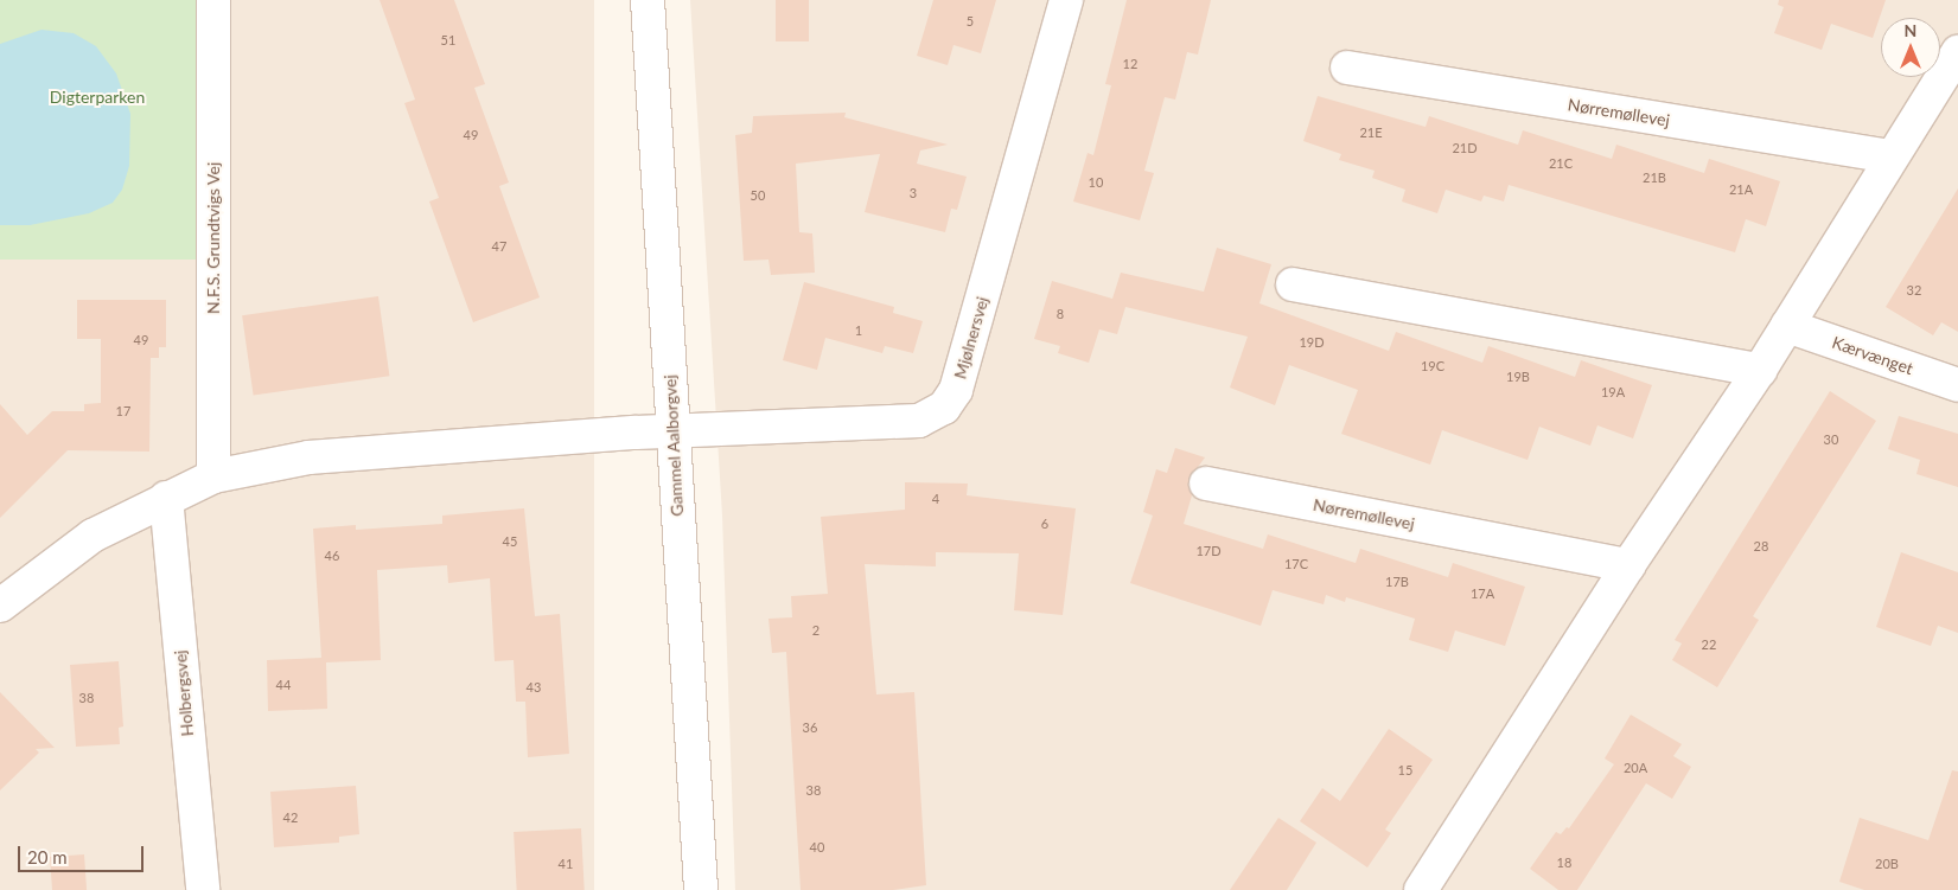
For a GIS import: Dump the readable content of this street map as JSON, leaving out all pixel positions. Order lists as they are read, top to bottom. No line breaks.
{"streets":{"street":["Nørremøllevej","N.F.S. Grundtvigs Vej","Mjølnersvej","Kærvænget","Gammel Aalborgvej","Holbergsvej"]},"crossings":[["Mjølnersvej","Gammel Aalborgvej"]],"parks":["Digterparken"],"house_numbers":["5","51","12","21E","49","21D","21C","21B","10","21A","3","50","47","32","8","1","49","19D","19C","19B","19A","17","30","4","6","45","28","17D","46","17C","17B","17A","2","22","44","43","38","36","20A","15","38","42","40","18","41","20B"],"scale_bar":"20 m","north":"top"}
